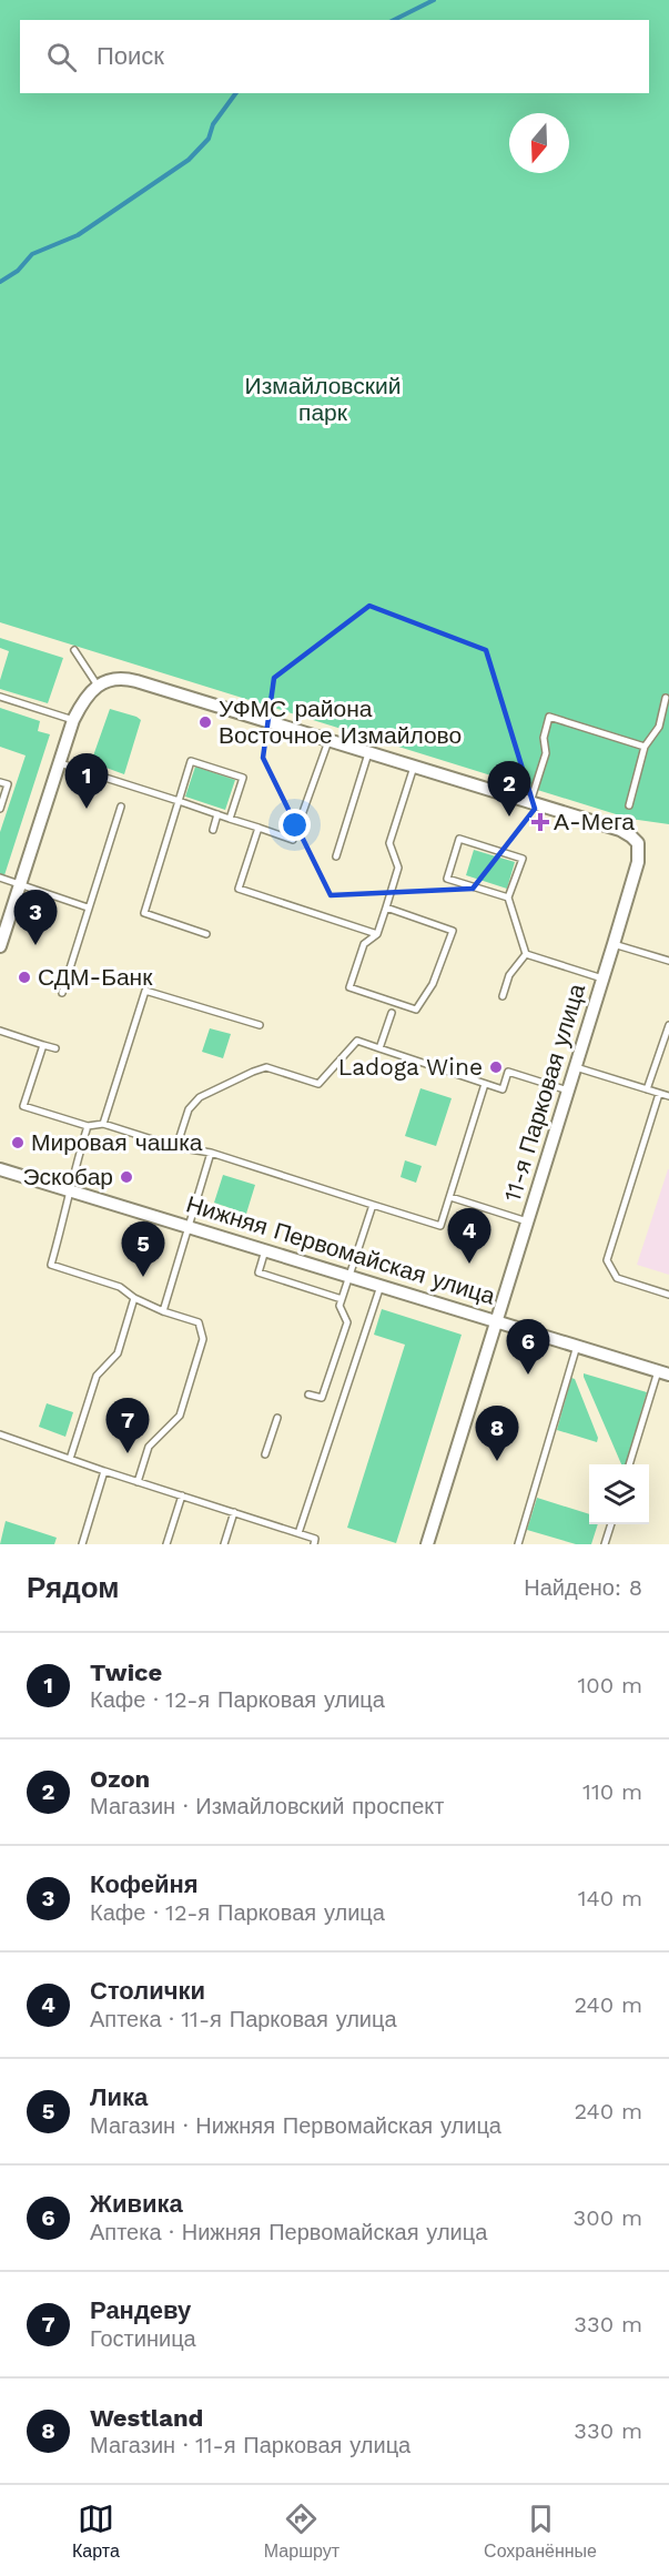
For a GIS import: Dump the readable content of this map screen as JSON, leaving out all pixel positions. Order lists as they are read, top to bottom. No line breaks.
{"streets":{"street":["11-я Парковая улица","Нижняя Первомайская улица"]},"crossings":[["11-я Парковая улица","Нижняя Первомайская улица"]],"parks":["Измайловский парк"],"places":{"other":["УФМС района Восточное Измайлово","СДМ-Банк","Ladoga Wine","Мировая чашка","Эскобар"],"health":["А-Мега"]},"north":"bottom","page":{"search":"Поиск","pins":["1","2","3","4","5","6","7","8"],"heading":["Рядом","Найдено: 8"],"list":[{"mark":"1","name":"Twice","note":"Кафе · 12-я Парковая улица","value":"100 m"},{"mark":"2","name":"Ozon","note":"Магазин · Измайловский проспект","value":"110 m"},{"mark":"3","name":"Кофейня","note":"Кафе · 12-я Парковая улица","value":"140 m"},{"mark":"4","name":"Столички","note":"Аптека · 11-я Парковая улица","value":"240 m"},{"mark":"5","name":"Лика","note":"Магазин · Нижняя Первомайская улица","value":"240 m"},{"mark":"6","name":"Живика","note":"Аптека · Нижняя Первомайская улица","value":"300 m"},{"mark":"7","name":"Рандеву","note":"Гостиница","value":"330 m"},{"mark":"8","name":"Westland","note":"Магазин · 11-я Парковая улица","value":"330 m"}],"nav":["Карта","Маршрут","Сохранённые"]}}
